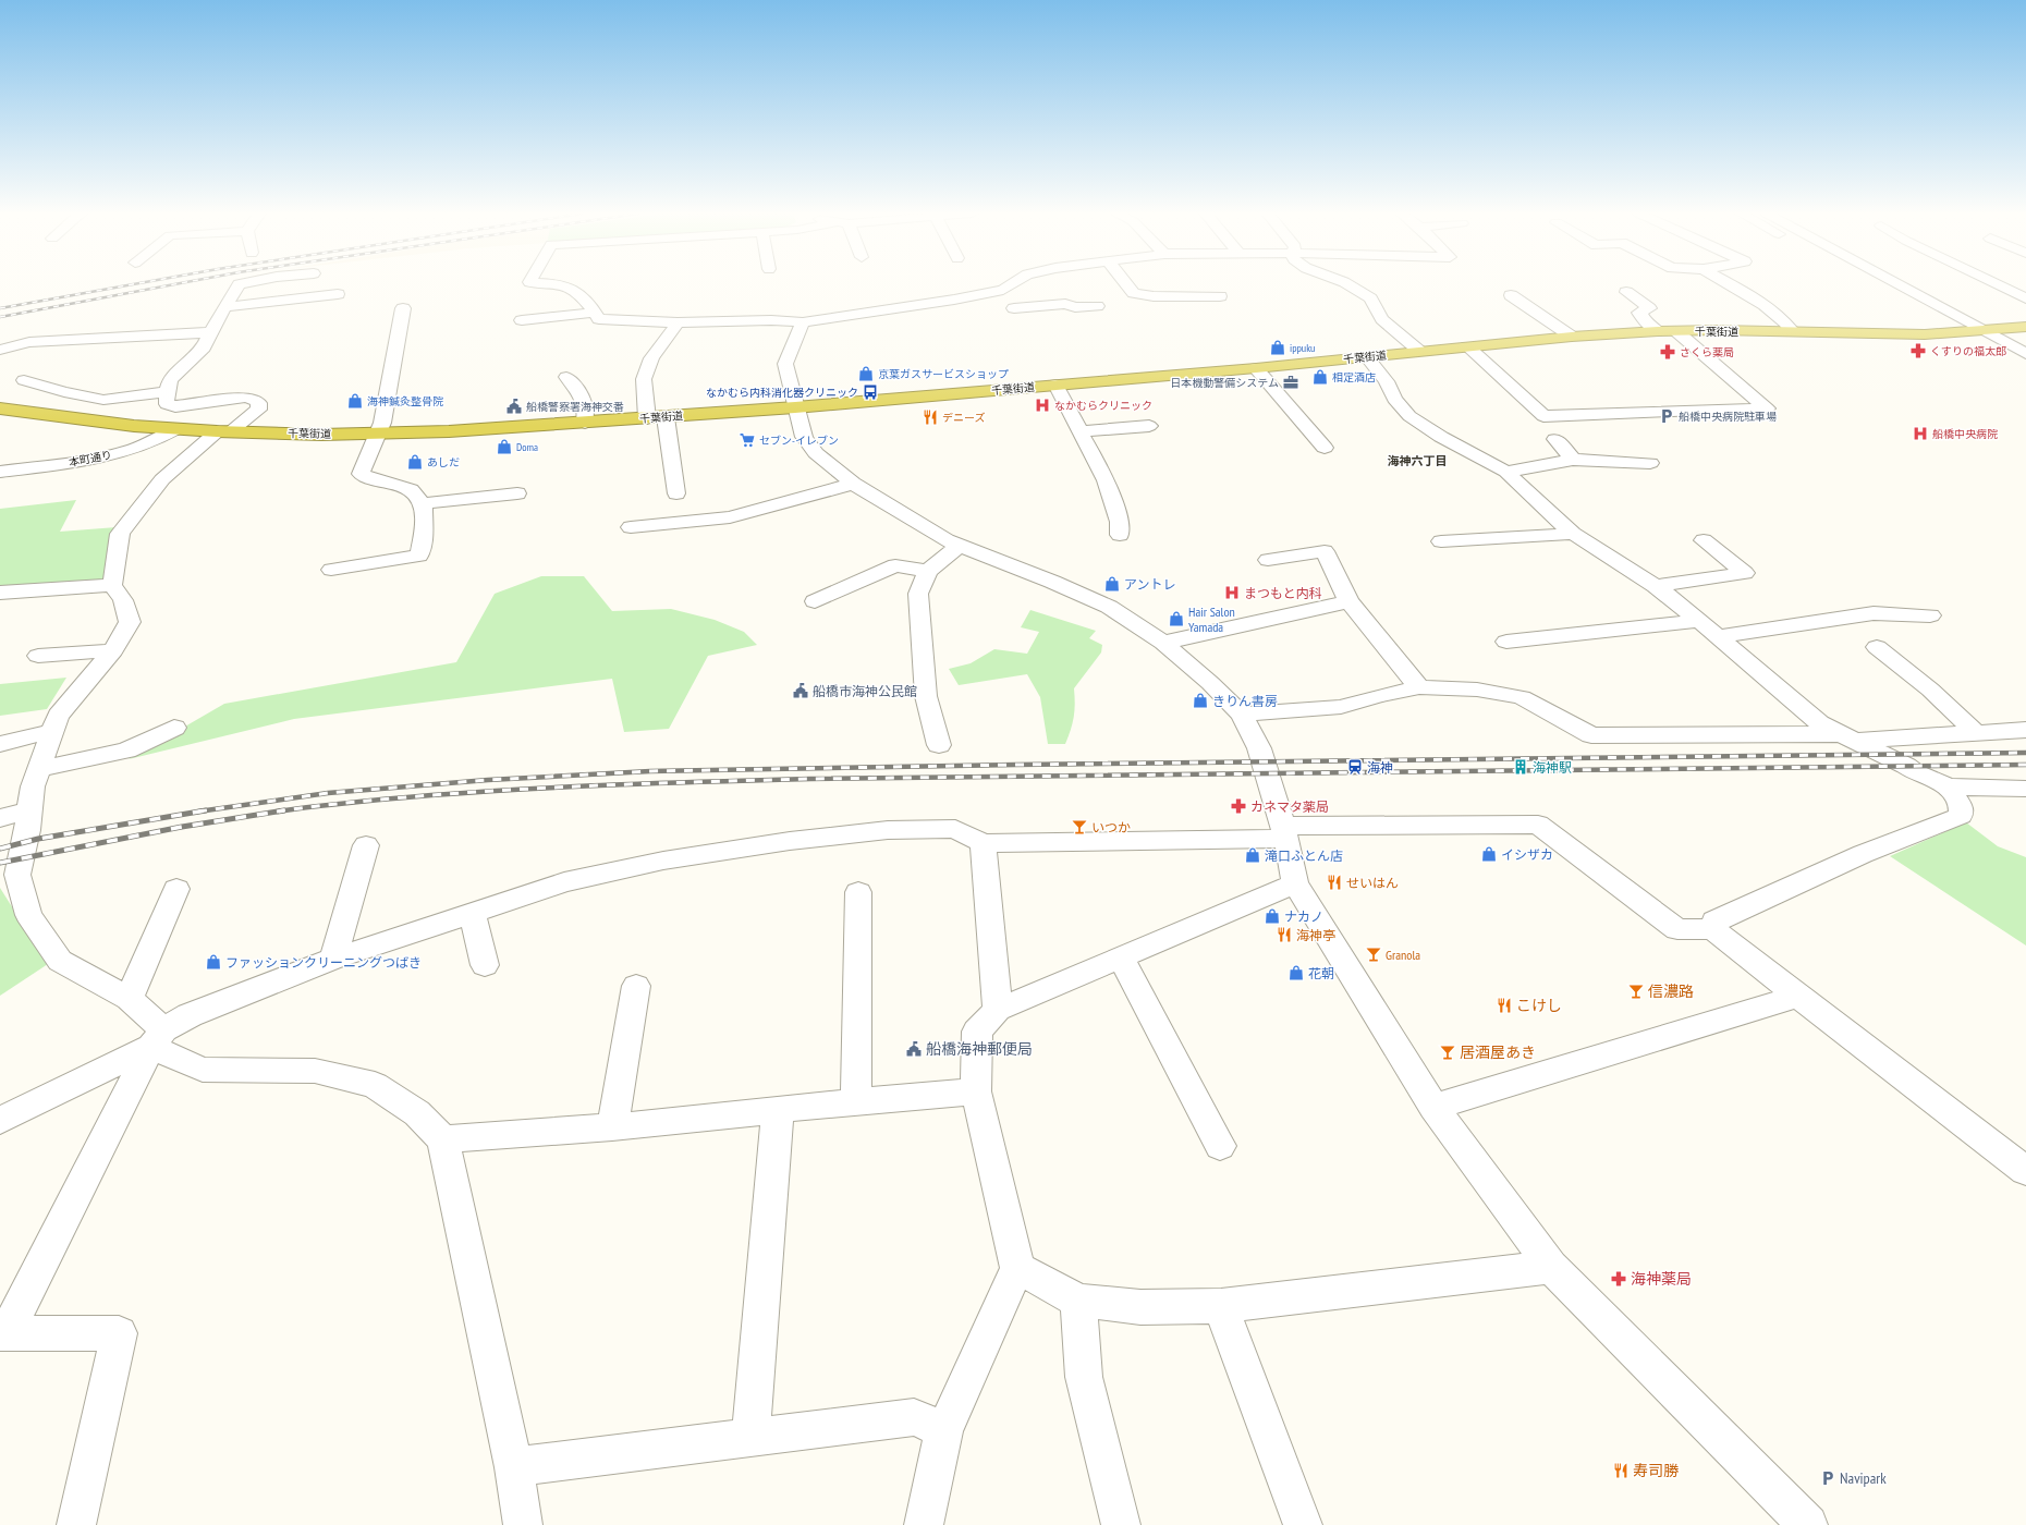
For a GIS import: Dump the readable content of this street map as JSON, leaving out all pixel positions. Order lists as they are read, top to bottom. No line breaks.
{"streets":{"highway":["千葉街道"],"street":["本町通り"]},"crossings":[["千葉街道","本町通り"]],"districts":["海神六丁目"],"places":{"shop":["ippuku","京葉ガスサービスショップ","相定酒店","海神鍼灸整骨院","Doma","あしだ","アントレ","Hair Salon Yamada","きりん書房","イシザカ","滝口ふとん店","ナカノ","ファッションクリーニングつばき","花朝"],"pharmacy":["くすりの福太郎","さくら薬局","カネマタ薬局","海神薬局"],"office":["日本機動警備システム"],"bus stop":["なかむら内科消化器クリニック"],"hospital":["なかむらクリニック","船橋中央病院","まつもと内科"],"public building":["船橋警察署海神交番","船橋市海神公民館","船橋海神郵便局"],"parking":["船橋中央病院駐車場","Navipark"],"restaurant":["デニーズ","せいはん","海神亭","こけし","寿司勝"],"supermarket":["セブン-イレブン"],"station":["海神"],"building":["海神駅"],"bar":["いつか","Granola","信濃路","居酒屋あき"]}}
